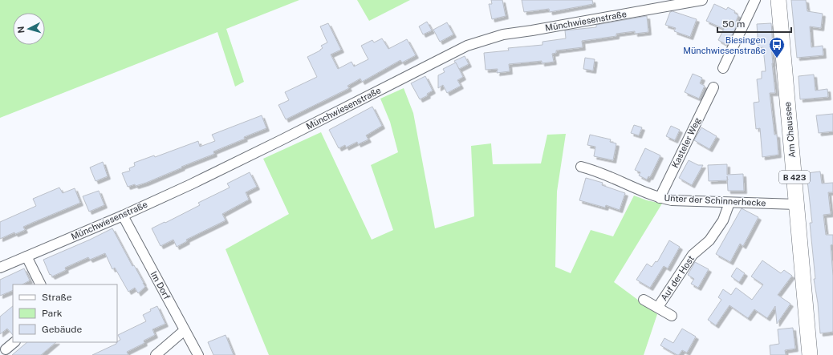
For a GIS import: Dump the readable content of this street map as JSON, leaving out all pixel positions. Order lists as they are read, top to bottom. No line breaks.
{"streets":{"main road":["Am Chaussee","B 423"],"street":["Münchwiesenstraße","Kasteler Weg","Unter der Schinnerhecke","Auf der Host","Im Dorf"]},"crossings":[["Münchwiesenstraße","Im Dorf"],["Am Chaussee","Unter der Schinnerhecke"],["Kasteler Weg","Unter der Schinnerhecke"],["Unter der Schinnerhecke","Auf der Host"]],"places":{"bus stop":["Biesingen Münchwiesenstraße"]},"legend":["Straße","Park","Gebäude"],"scale_bar":"50 m","north":"left"}
